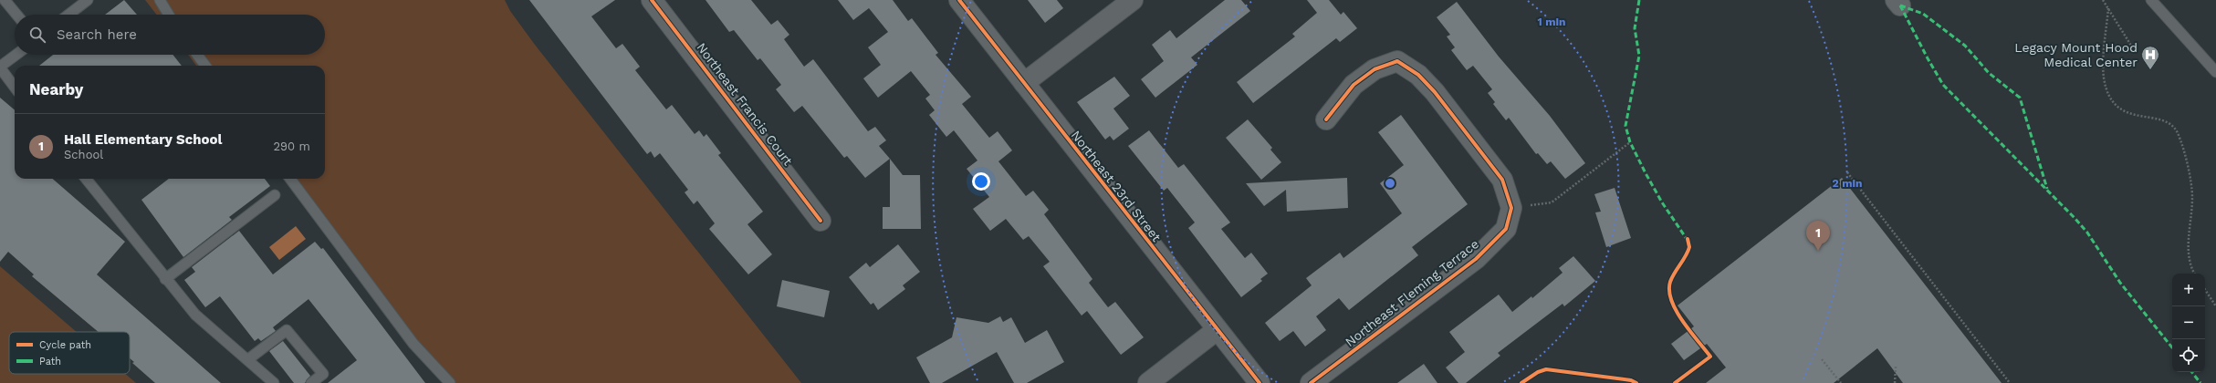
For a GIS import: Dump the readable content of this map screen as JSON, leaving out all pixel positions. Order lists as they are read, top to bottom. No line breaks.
{"streets":{"street":["Northeast Francis Court","Northeast 23rd Street","Northeast Fleming Terrace"]},"places":{"hospital":["Legacy Mount Hood Medical Center"]},"legend":["Cycle path","Path"],"page":{"search":"Search here","heading":"Nearby","list":[{"mark":"1","name":"Hall Elementary School","note":"School","value":"290 m"}],"pins":"1","map_buttons":["+","−"]},"rings":["1 min","2 min"]}
